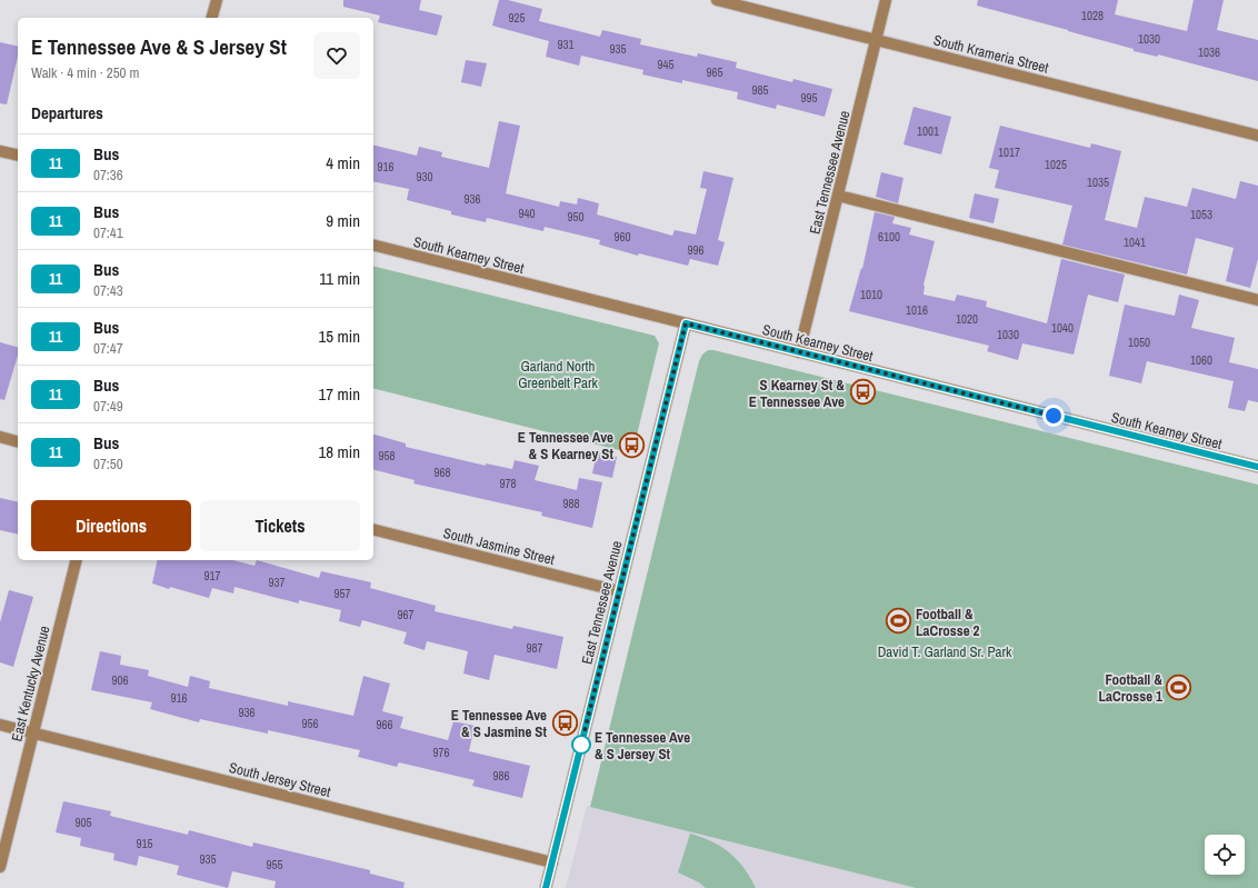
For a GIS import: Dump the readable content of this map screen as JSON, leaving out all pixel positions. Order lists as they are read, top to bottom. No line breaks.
{"streets":{"street":["South Krameria Street","East Tennessee Avenue","South Kearney Street","South Jasmine Street","East Kentucky Avenue","South Jersey Street"]},"crossings":[["South Krameria Street","East Tennessee Avenue"],["East Tennessee Avenue","South Kearney Street"],["East Tennessee Avenue","South Jasmine Street"],["East Tennessee Avenue","South Jersey Street"],["East Kentucky Avenue","South Jersey Street"]],"parks":["Garland North Greenbelt Park","David T. Garland Sr. Park"],"places":{"bus stop":["S Kearney St & E Tennessee Ave","E Tennessee Ave & S Kearney St","E Tennessee Ave & S Jasmine St"],"sports":["Football & LaCrosse 2","Football & LaCrosse 1"],"other":["E Tennessee Ave & S Jersey St"]},"lines":["bus line 11"],"house_numbers":["1028","925","1030","931","935","1036","945","965","985","995","1001","1017","1025","916","930","1035","936","940","1053","950","960","6100","1041","996","1010","1016","1020","1040","1030","1050","1060","958","968","978","988","917","937","957","967","987","906","916","936","956","966","976","986","905","915","935","955"],"page":{"heading":[["E Tennessee Ave & S Jersey St","Walk · 4 min · 250 m"],"Departures"],"list":[{"mark":"11","name":"Bus","note":"07:36","value":"4 min"},{"mark":"11","name":"Bus","note":"07:41","value":"9 min"},{"mark":"11","name":"Bus","note":"07:43","value":"11 min"},{"mark":"11","name":"Bus","note":"07:47","value":"15 min"},{"mark":"11","name":"Bus","note":"07:49","value":"17 min"},{"mark":"11","name":"Bus","note":"07:50","value":"18 min"}],"buttons":["Directions","Tickets"]}}
